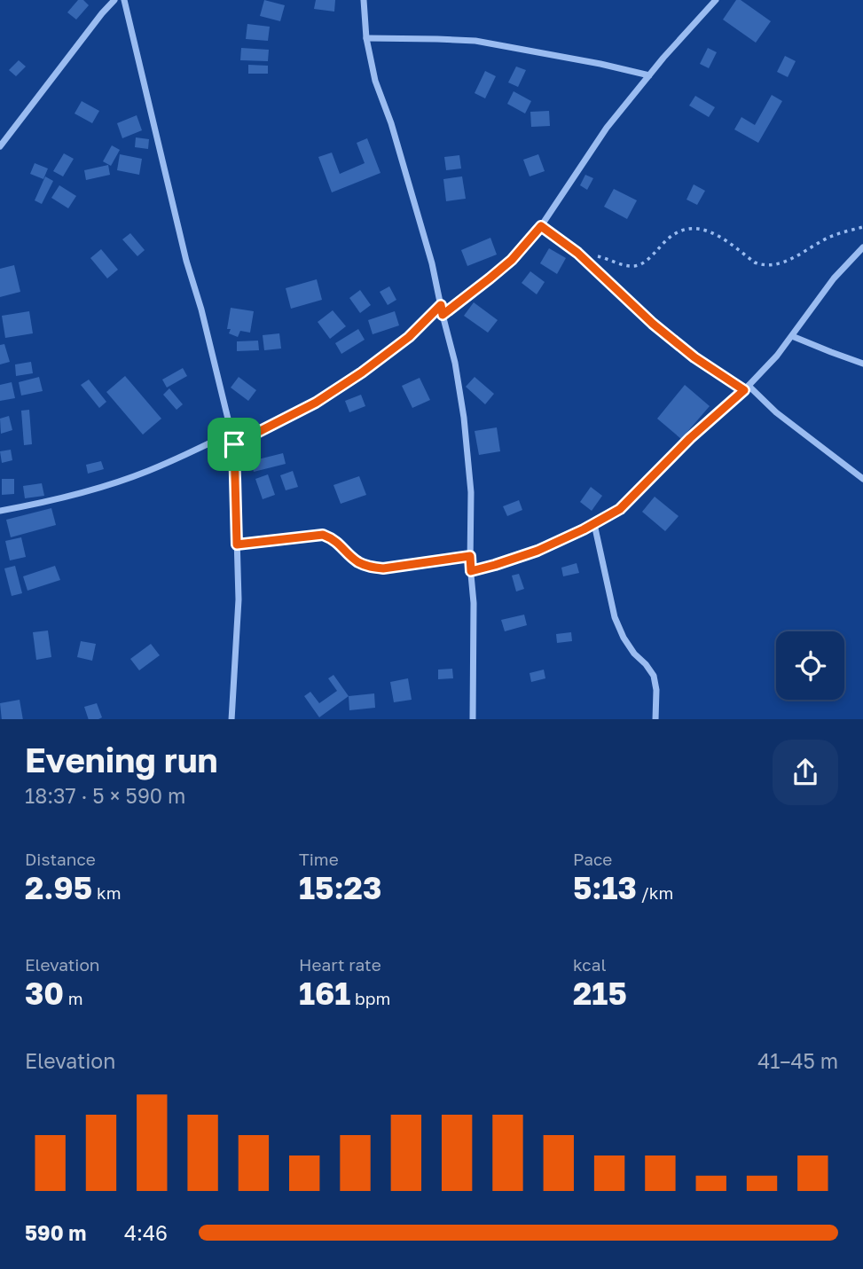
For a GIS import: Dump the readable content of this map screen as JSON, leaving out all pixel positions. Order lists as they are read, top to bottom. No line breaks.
{"page":{"heading":["Evening run","18:37 · 5 × 590 m"],"stats":[["Distance","2.95 km"],["Time","15:23"],["Pace","5:13 /km"],["Elevation","30 m"],["Heart rate","161 bpm"],["kcal","215"]],"chart":["Elevation","41–45 m"],"list":[{"name":"590 m","note":"4:46"}]}}
